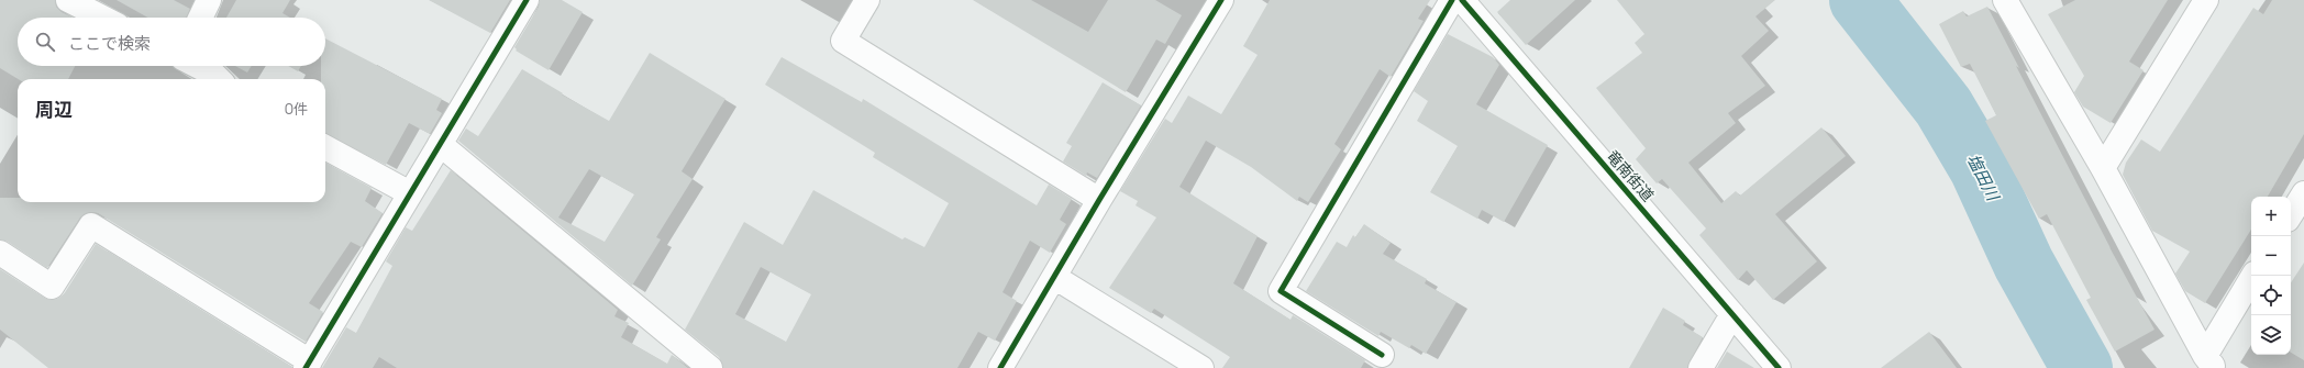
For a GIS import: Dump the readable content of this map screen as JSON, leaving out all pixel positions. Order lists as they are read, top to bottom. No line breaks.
{"streets":{"street":["竜南街道"]},"water":["塩田川"],"page":{"search":"ここで検索","heading":["周辺","0件"],"map_buttons":["+","−"]}}
